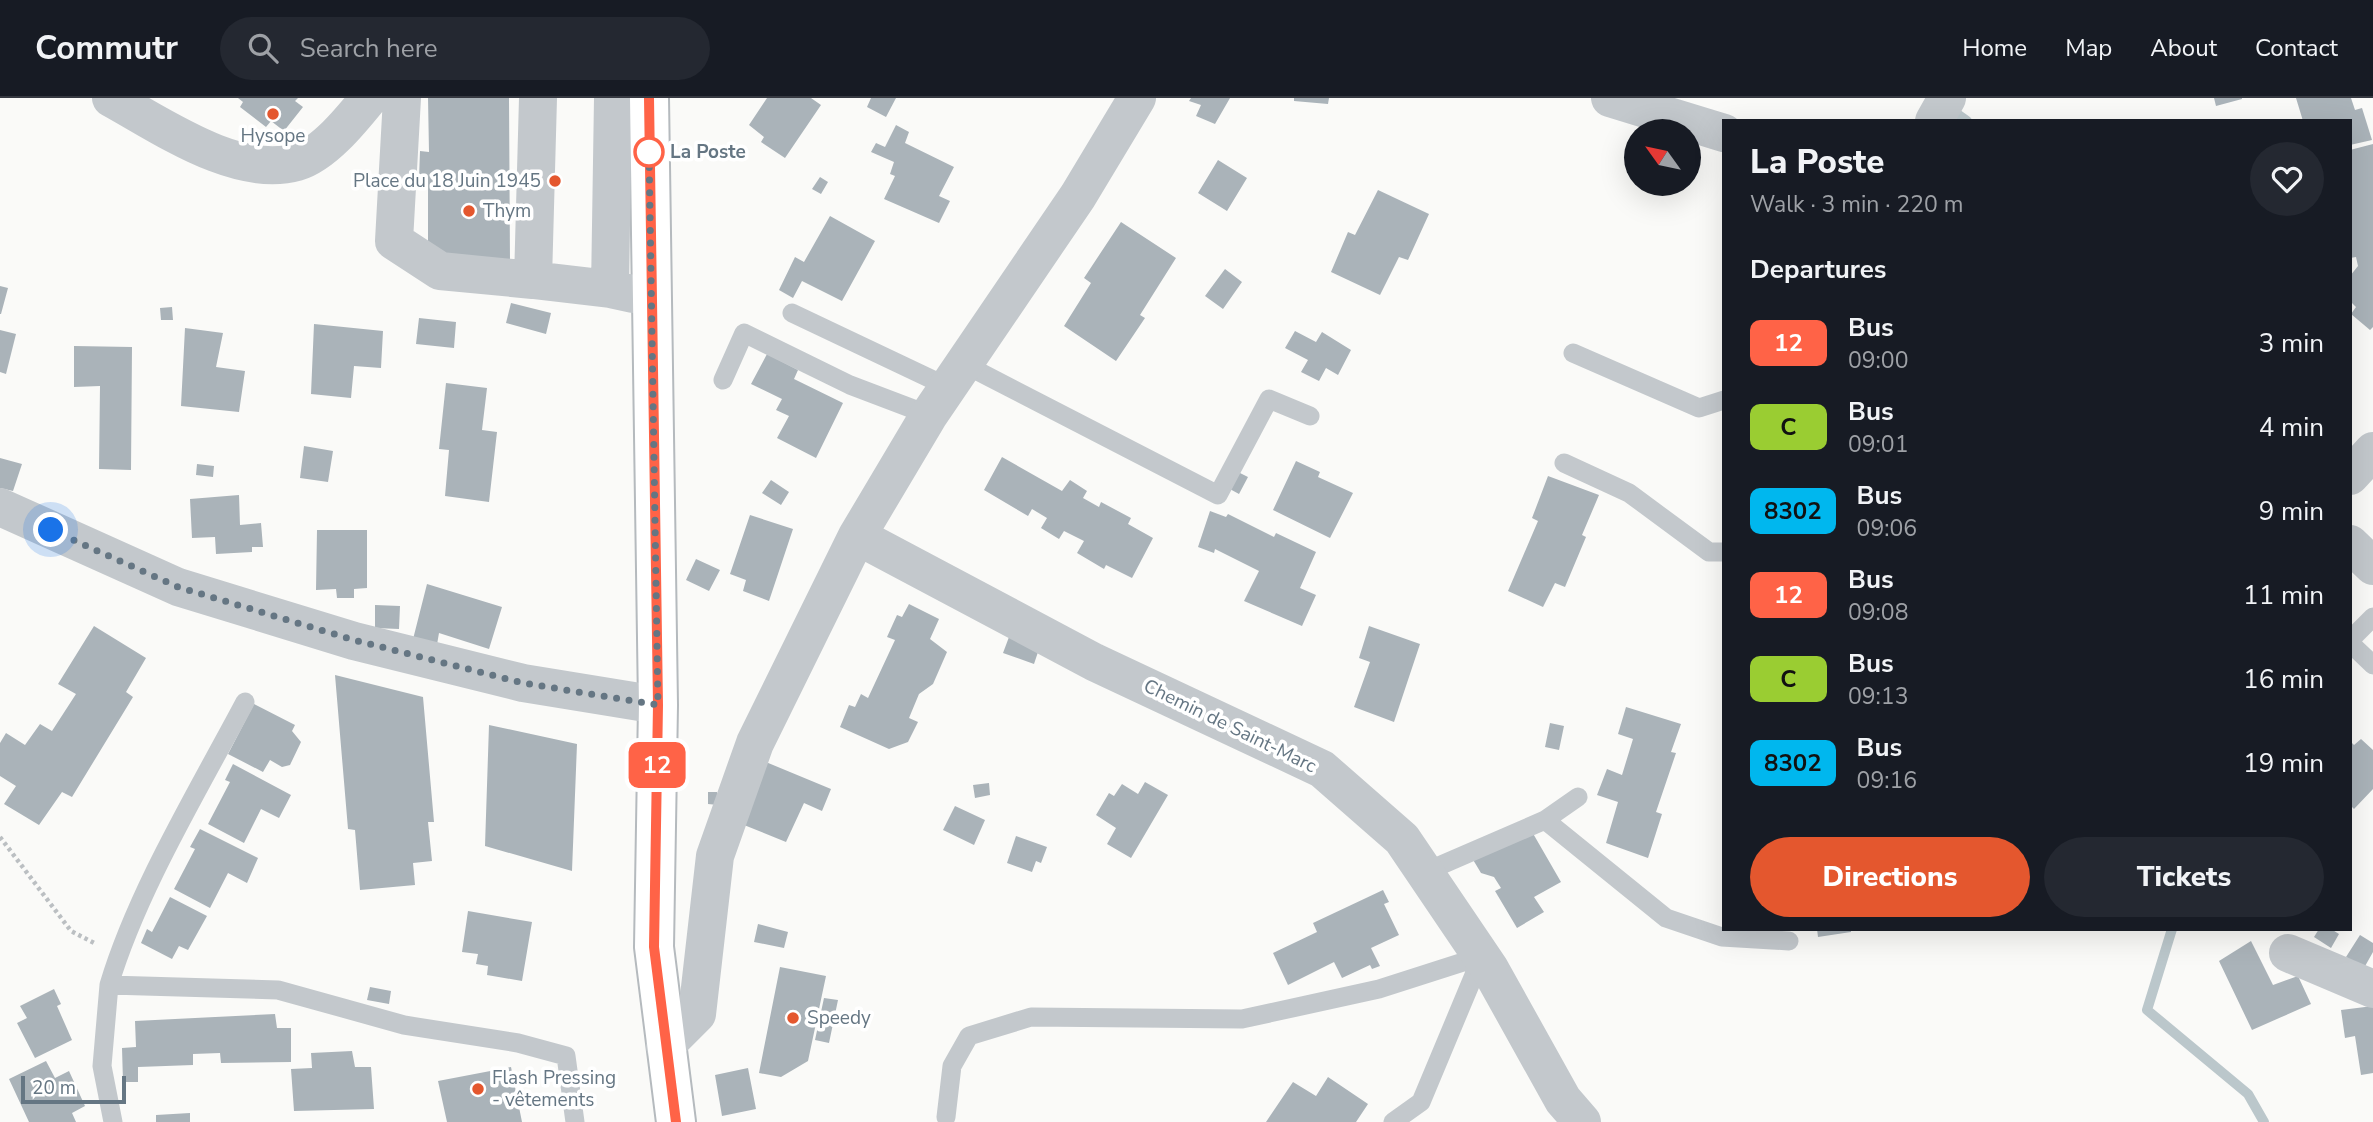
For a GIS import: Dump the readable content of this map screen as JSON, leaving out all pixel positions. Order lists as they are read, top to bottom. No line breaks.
{"streets":{"street":["Chemin de Saint-Marc"]},"places":["Hysope","La Poste","Place du 18 Juin 1945","Thym","Speedy","Flash Pressing - vêtements"],"lines":["bus line 12"],"scale_bar":"20 m","north":"top left","page":{"header":"Commutr","search":"Search here","nav":["Home","Map","About","Contact"],"on_map":"12","heading":[["La Poste","Walk · 3 min · 220 m"],"Departures"],"list":[{"mark":"12","name":"Bus","note":"09:00","value":"3 min"},{"mark":"C","name":"Bus","note":"09:01","value":"4 min"},{"mark":"8302","name":"Bus","note":"09:06","value":"9 min"},{"mark":"12","name":"Bus","note":"09:08","value":"11 min"},{"mark":"C","name":"Bus","note":"09:13","value":"16 min"},{"mark":"8302","name":"Bus","note":"09:16","value":"19 min"}],"buttons":["Directions","Tickets"],"scale":"20 m"}}
